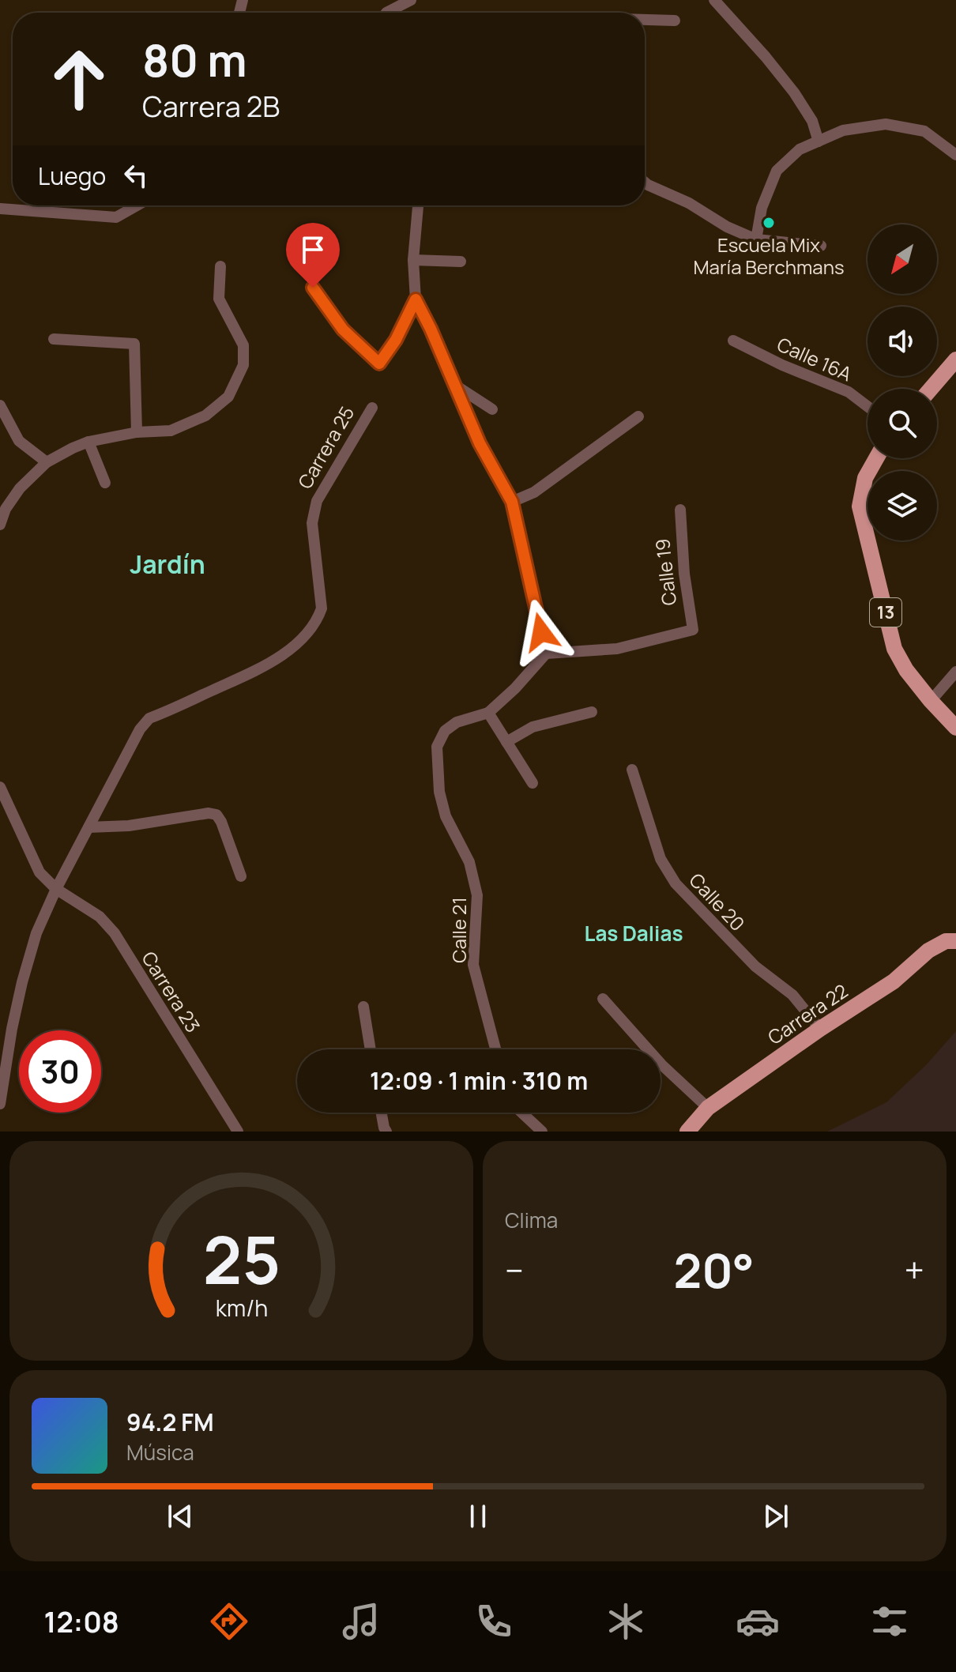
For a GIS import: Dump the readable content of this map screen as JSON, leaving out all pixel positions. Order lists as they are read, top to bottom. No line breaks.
{"streets":{"main road":["13","Carrera 22"],"street":["Calle 16A","Carrera 25","Calle 19","Calle 20","Calle 21","Carrera 23"]},"crossings":[["Calle 20","Carrera 22"]],"districts":["Jardín","Las Dalias"],"places":["Escuela Mix María Berchmans"],"north":"bottom left","page":{"turn":["80 m","Carrera 2B"],"then":"Luego","limit":"30","trip":"12:09 · 1 min · 310 m","tile":"Clima","heat":["−","20°","+"],"song":["94.2 FM","Música"],"tabs":"12:08","gauge":["25","km/h"]}}
